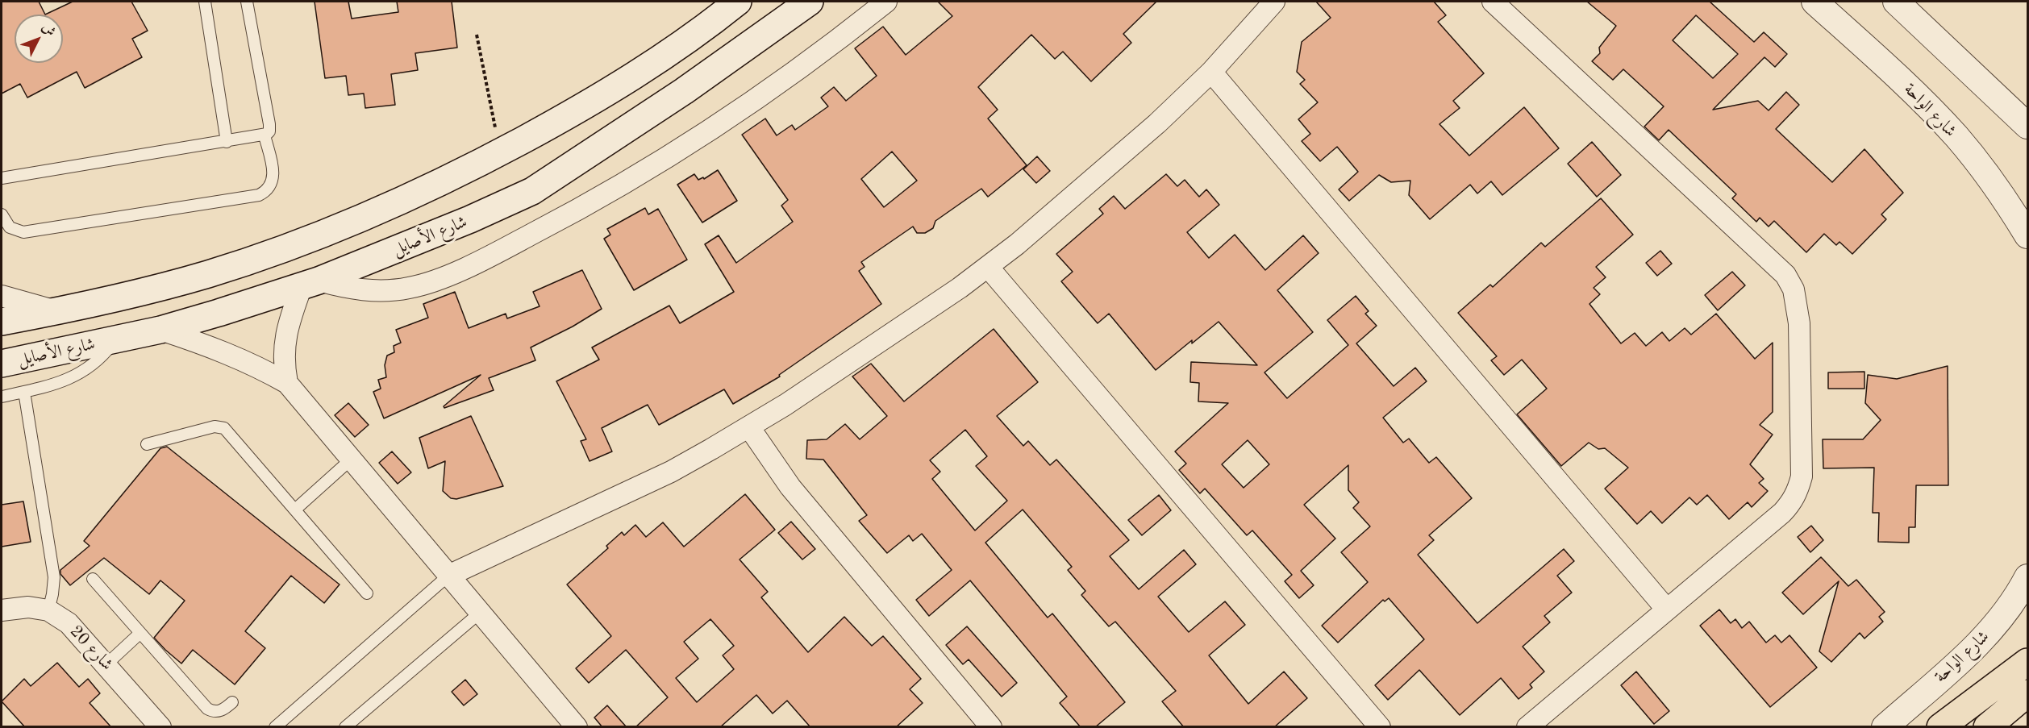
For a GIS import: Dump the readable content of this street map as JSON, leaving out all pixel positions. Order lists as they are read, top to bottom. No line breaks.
{"streets":{"main road":["شارع الأصايل"],"street":["شارع الواحة","شارع 20"]},"north":"top right"}
